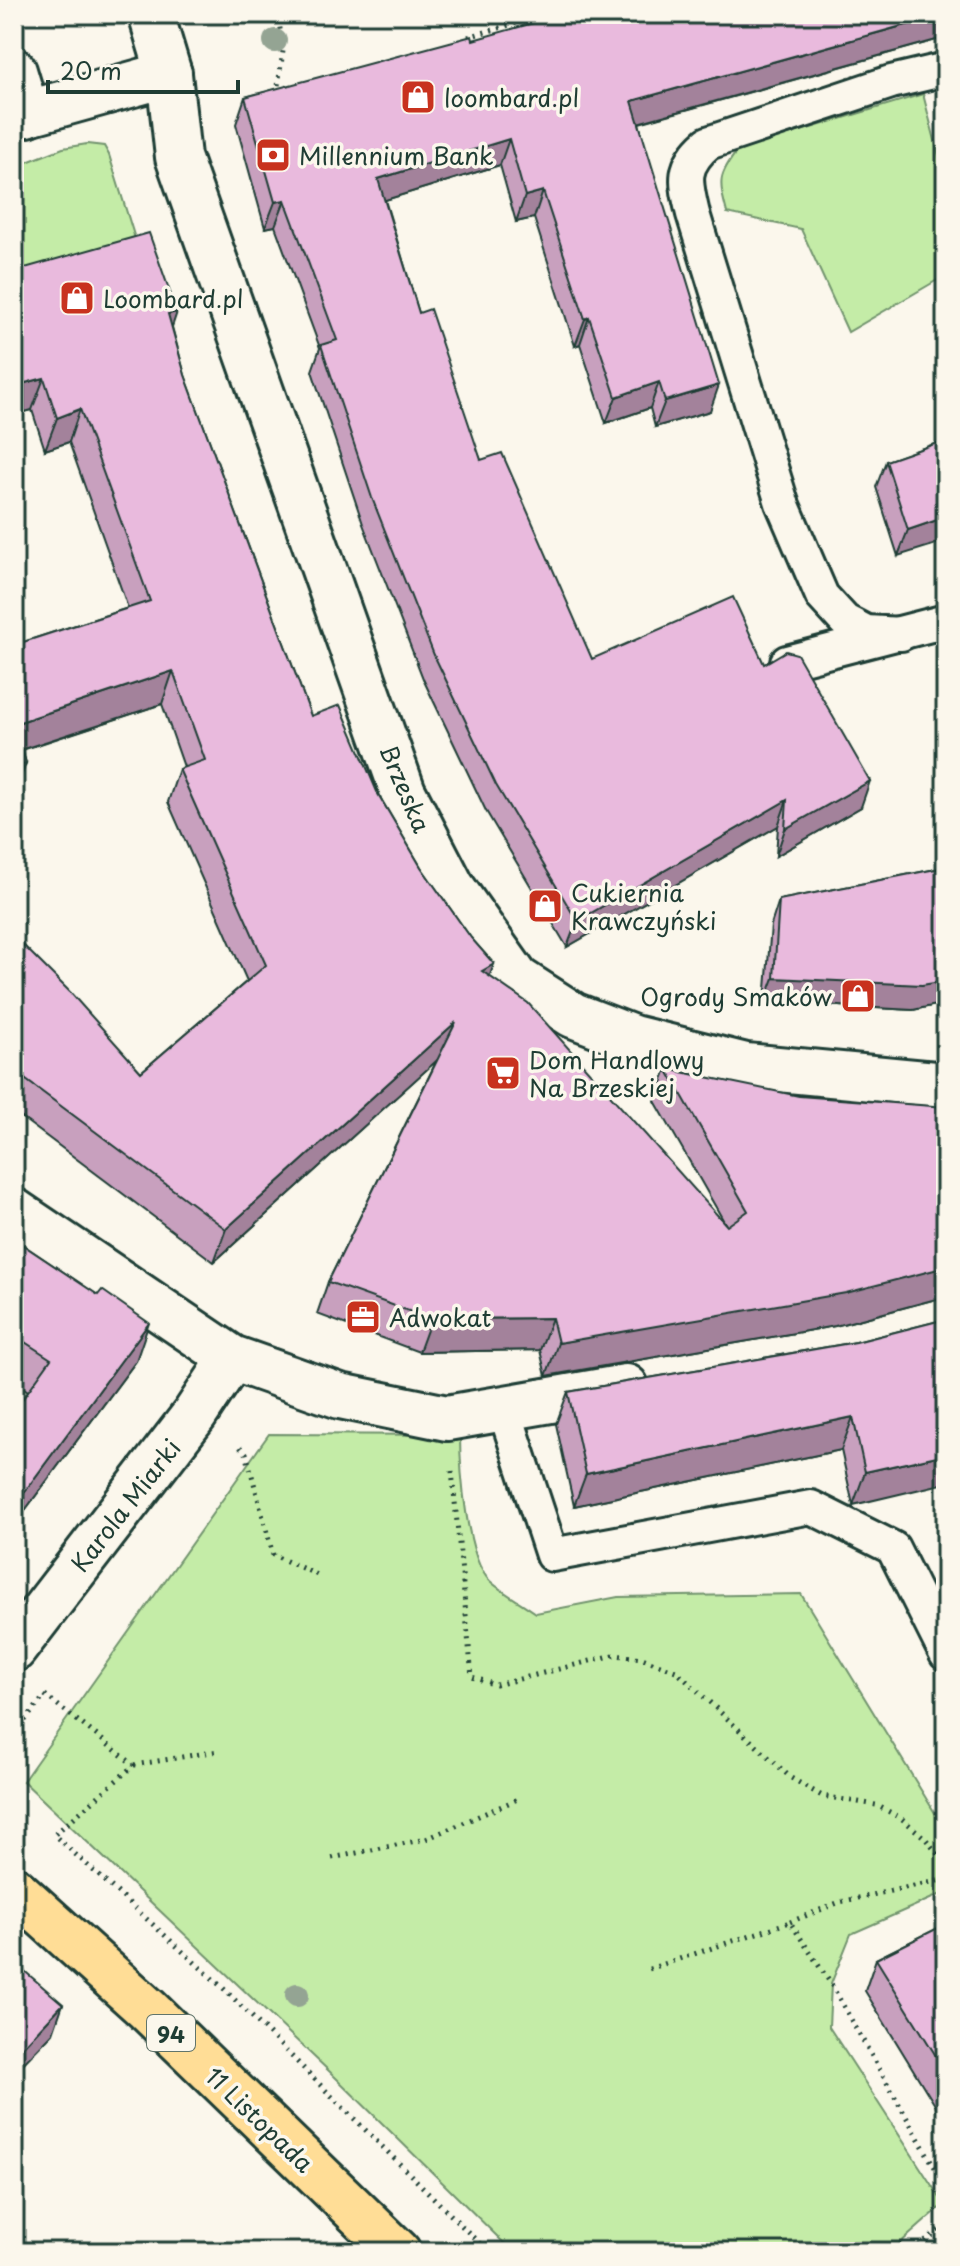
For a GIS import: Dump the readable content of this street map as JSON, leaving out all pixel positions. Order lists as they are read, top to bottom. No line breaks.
{"streets":{"main road":["94","11 Listopada"],"street":["Brzeska","Karola Miarki"]},"places":{"shop":["loombard.pl","Loombard.pl","Cukiernia Krawczyński","Ogrody Smaków"],"bank":["Millennium Bank"],"supermarket":["Dom Handlowy Na Brzeskiej"],"office":["Adwokat"]},"scale_bar":"20 m"}
